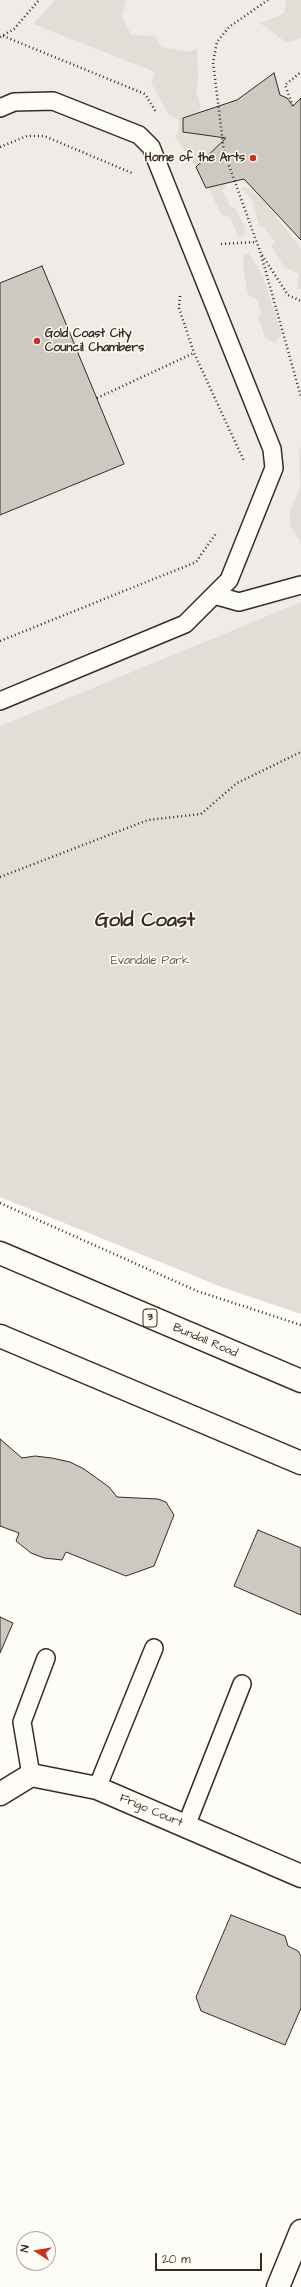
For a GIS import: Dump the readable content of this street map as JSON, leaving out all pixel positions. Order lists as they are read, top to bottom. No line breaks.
{"streets":{"main road":["3","Bundall Road","Frigo Court"]},"districts":["Gold Coast"],"parks":["Evandale Park"],"places":["Home of the Arts","Gold Coast City Council Chambers"],"scale_bar":"20 m","north":"left"}
